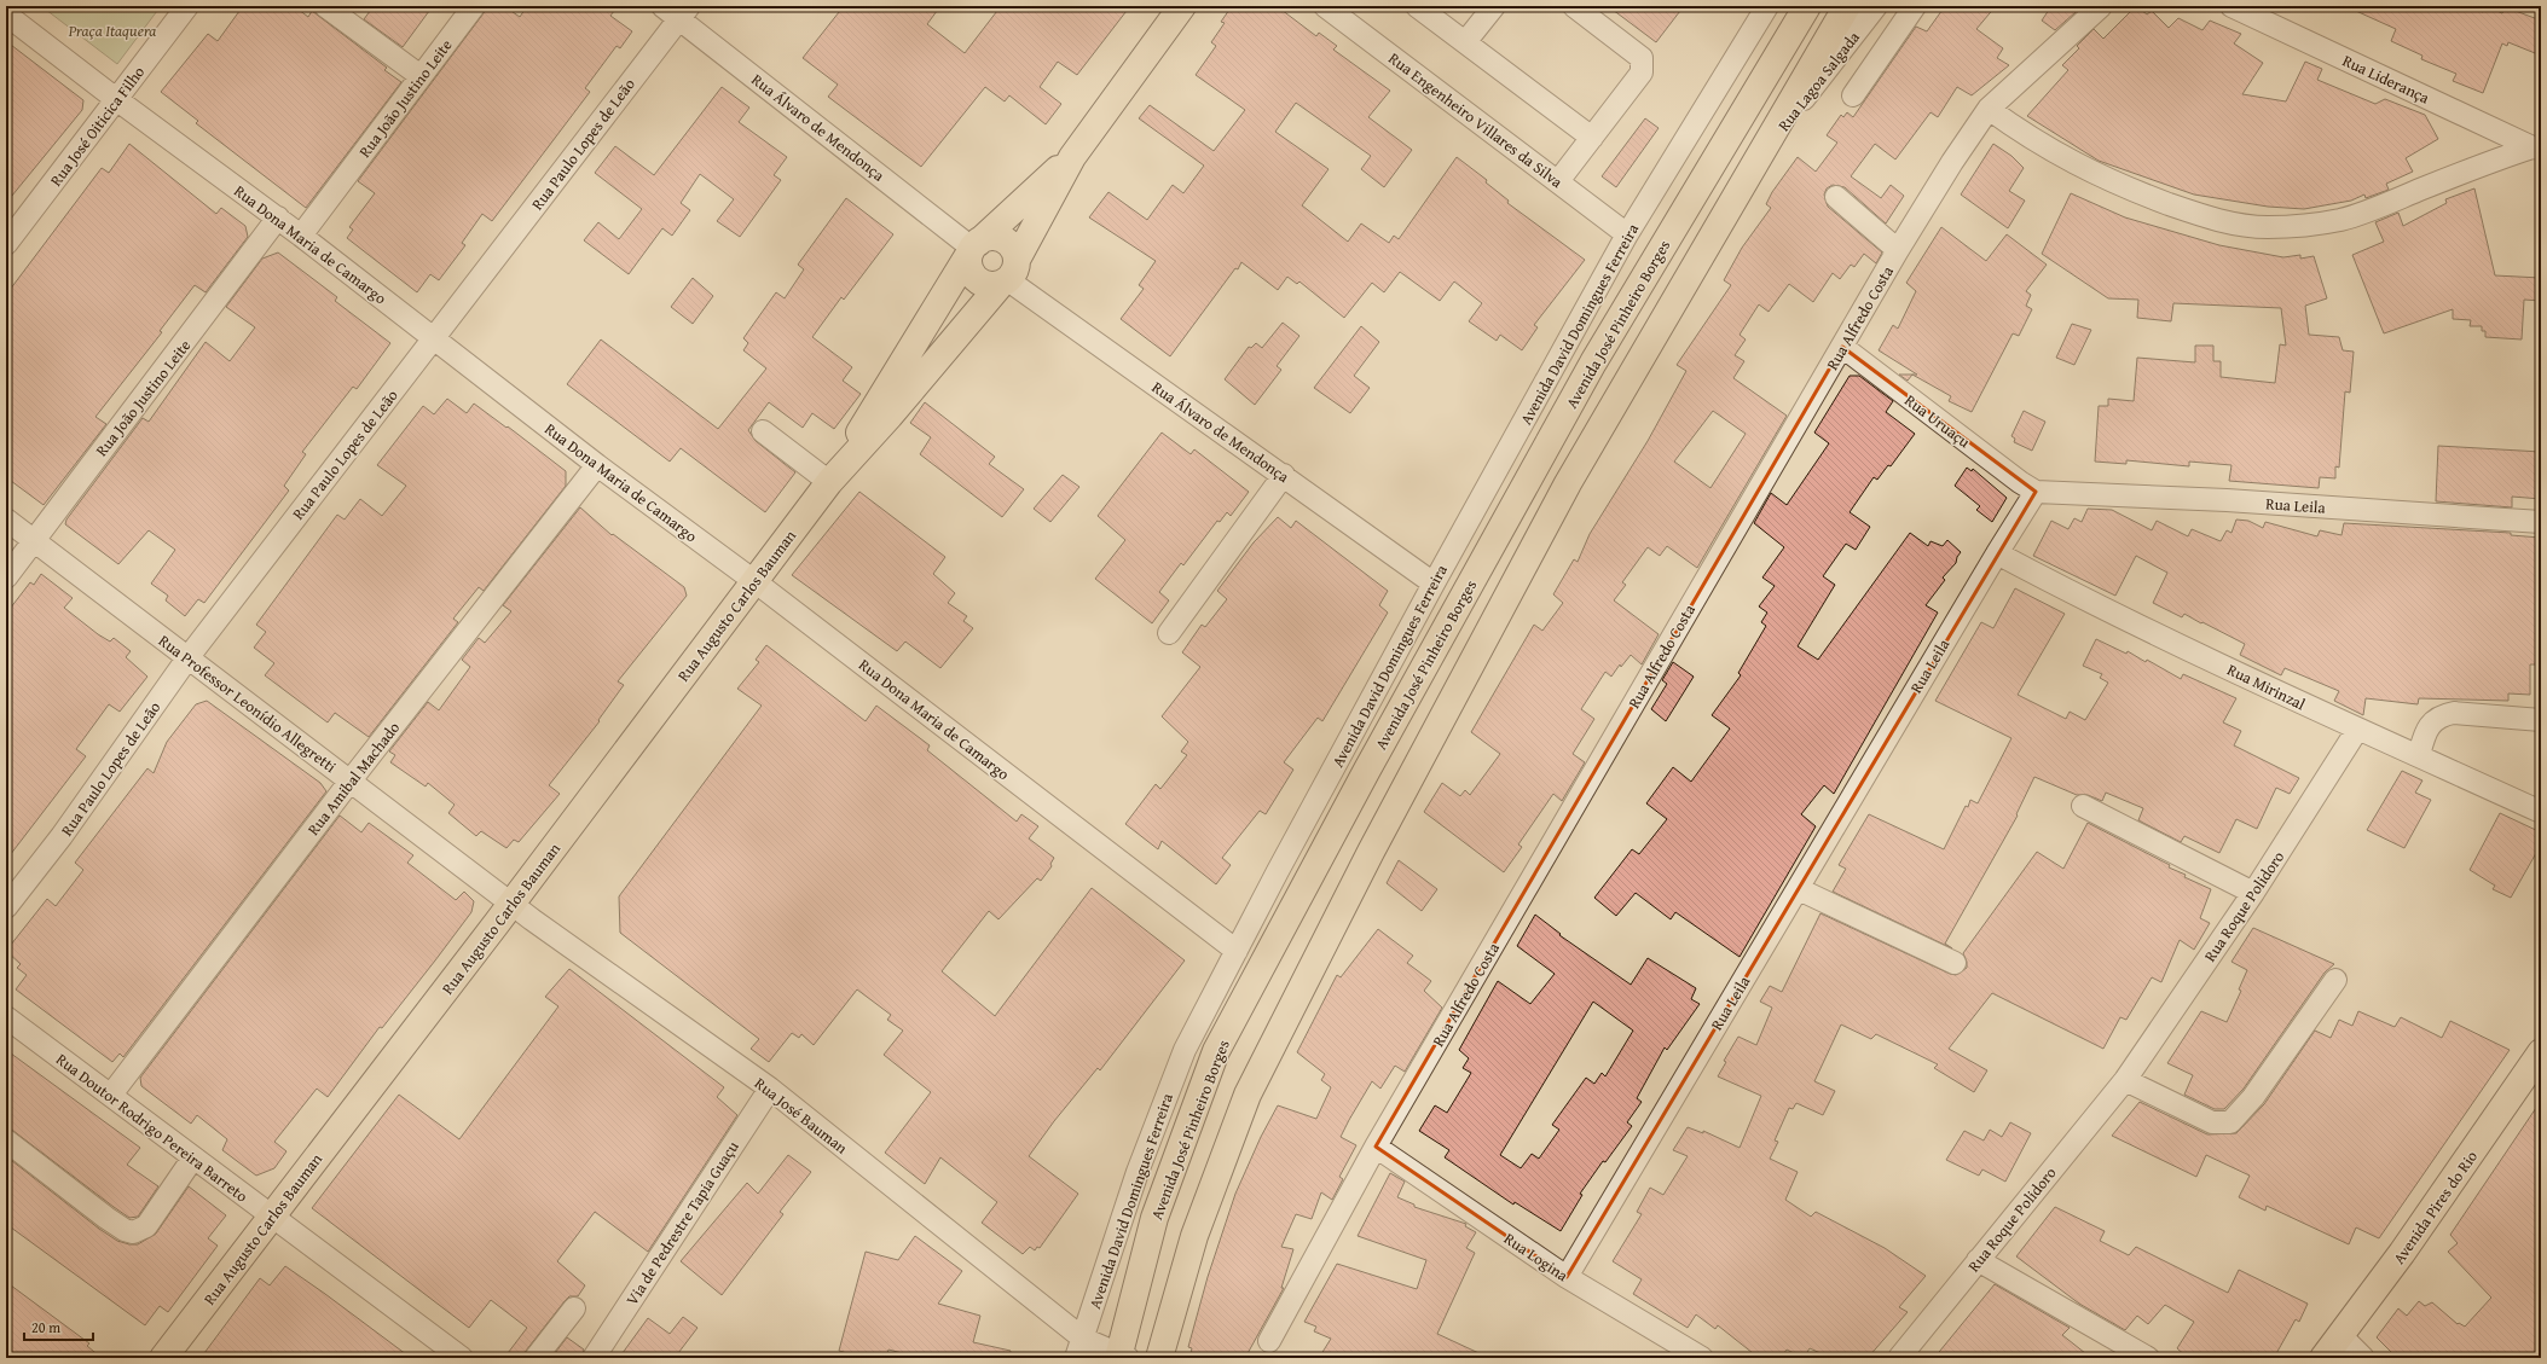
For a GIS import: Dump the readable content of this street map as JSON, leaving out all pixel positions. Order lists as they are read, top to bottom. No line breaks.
{"streets":{"main road":["Avenida José Pinheiro Borges","Rua Augusto Carlos Bauman","Avenida Pires do Rio"],"street":["Rua Liderança","Rua Lagoa Salgada","Rua João Justino Leite","Rua Engenheiro Villares da Silva","Rua José Oiticica Filho","Rua Álvaro de Mendonça","Rua Paulo Lopes de Leão","Rua Dona Maria de Camargo","Rua Alfredo Costa","Avenida David Domingues Ferreira","Rua Uruaçu","Rua Leila","Rua Mirinzal","Rua Professor Leonídio Allegretti","Rua Amibal Machado","Rua Roque Polidoro","Rua José Bauman","Rua Doutor Rodrigo Pereira Barreto","Via de Pedrestre Tapia Guaçu","Rua Logina"]},"crossings":[["Rua João Justino Leite","Rua Dona Maria de Camargo"],["Rua João Justino Leite","Rua Professor Leonídio Allegretti"],["Rua Engenheiro Villares da Silva","Avenida David Domingues Ferreira"],["Rua José Oiticica Filho","Rua Dona Maria de Camargo"],["Rua Álvaro de Mendonça","Rua Paulo Lopes de Leão"],["Rua Álvaro de Mendonça","Avenida David Domingues Ferreira"],["Rua Álvaro de Mendonça","Rua Augusto Carlos Bauman"],["Rua Paulo Lopes de Leão","Rua Dona Maria de Camargo"],["Rua Paulo Lopes de Leão","Rua Professor Leonídio Allegretti"],["Rua Dona Maria de Camargo","Avenida David Domingues Ferreira"],["Rua Dona Maria de Camargo","Rua Augusto Carlos Bauman"],["Rua Dona Maria de Camargo","Rua Amibal Machado"],["Rua Alfredo Costa","Rua Uruaçu"],["Rua Alfredo Costa","Rua Logina"],["Avenida David Domingues Ferreira","Rua José Bauman"],["Rua Uruaçu","Rua Leila"],["Rua Leila","Rua Mirinzal"],["Rua Leila","Rua Logina"],["Rua Augusto Carlos Bauman","Rua Professor Leonídio Allegretti"],["Rua Augusto Carlos Bauman","Rua José Bauman"],["Rua Augusto Carlos Bauman","Rua Doutor Rodrigo Pereira Barreto"],["Rua Mirinzal","Rua Roque Polidoro"],["Rua Professor Leonídio Allegretti","Rua Amibal Machado"],["Rua Professor Leonídio Allegretti","Rua José Bauman"],["Rua Amibal Machado","Rua Doutor Rodrigo Pereira Barreto"],["Rua José Bauman","Via de Pedrestre Tapia Guaçu"]],"parks":["Praça Itaquera"],"scale_bar":"20 m"}
